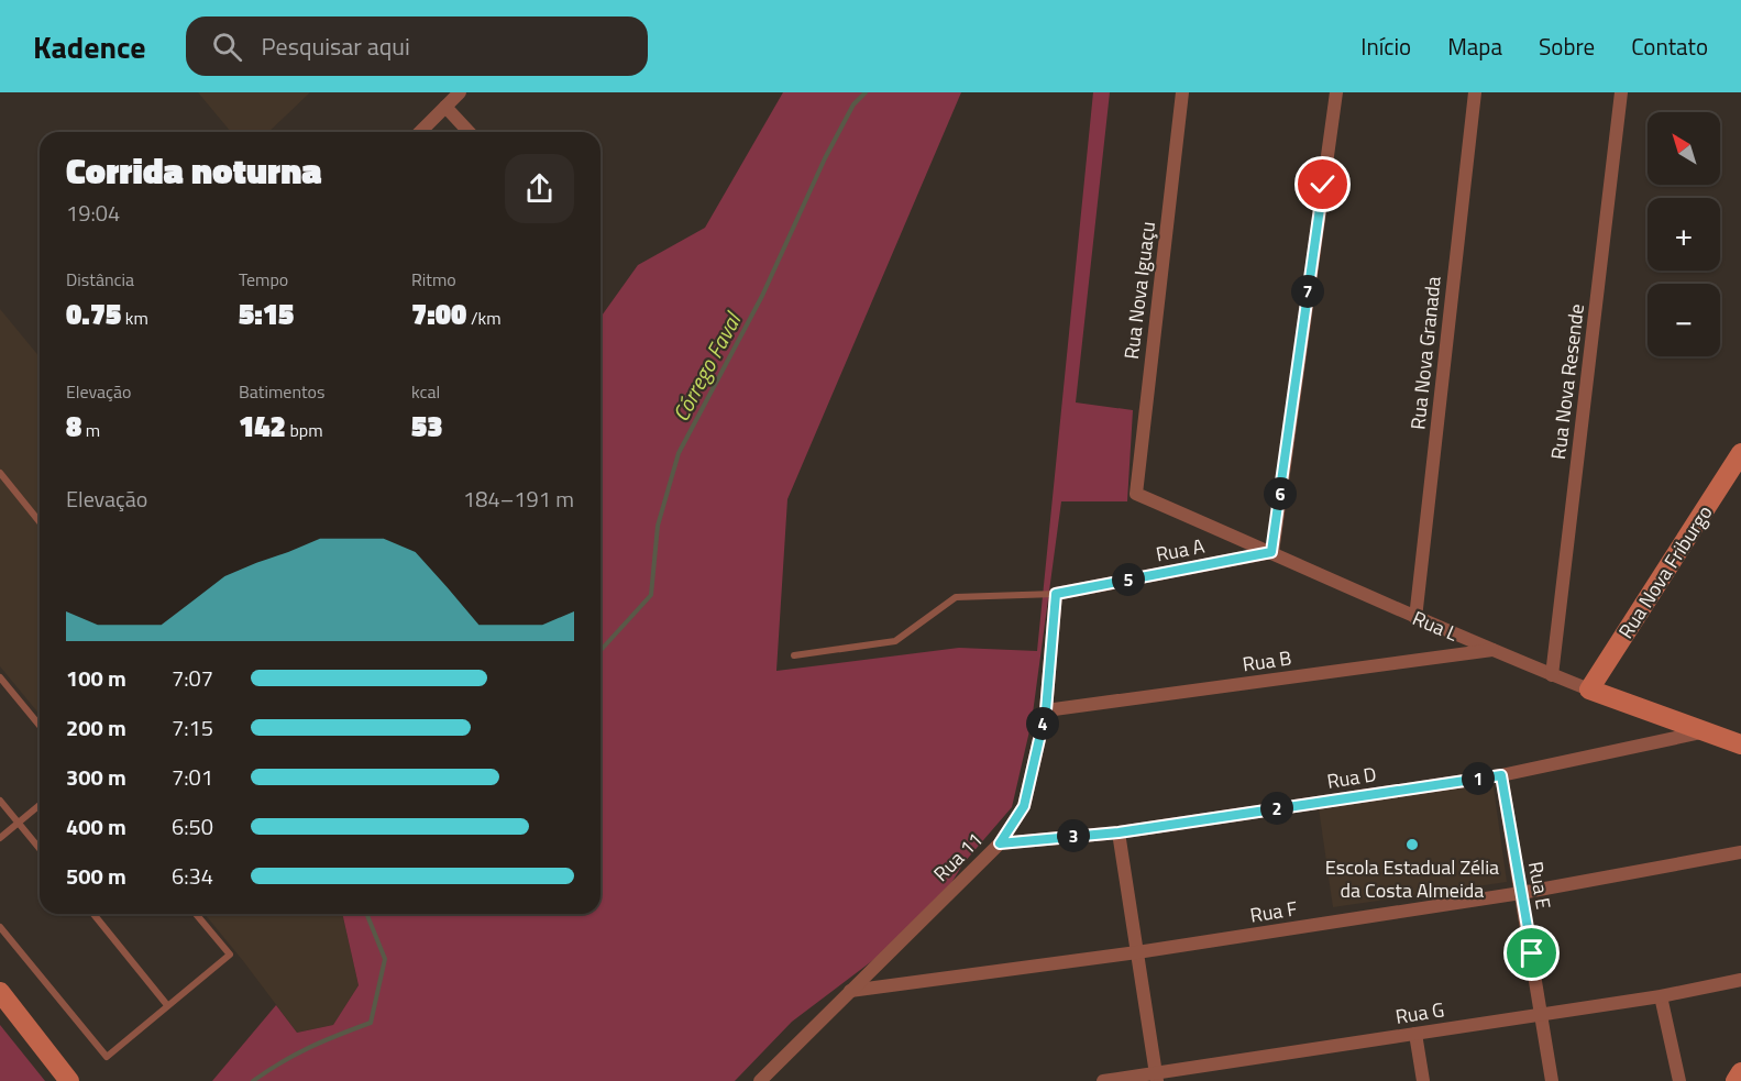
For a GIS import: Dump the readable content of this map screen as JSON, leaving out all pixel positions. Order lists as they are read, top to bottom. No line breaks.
{"streets":{"street":["Rua Nova Iguaçu","Rua Nova Granada","Rua Nova Resende","Rua A","Rua Nova Friburgo","Rua L","Rua B","Rua D","Rua 11","Rua E","Rua F","Rua G"]},"crossings":[["Rua Nova Iguaçu","Rua L"],["Rua Nova Granada","Rua L"],["Rua Nova Resende","Rua L"],["Rua A","Rua L"],["Rua A","Rua 11"],["Rua Nova Friburgo","Rua L"],["Rua L","Rua B"],["Rua L","Rua D"],["Rua B","Rua 11"],["Rua D","Rua 11"],["Rua D","Rua E"],["Rua 11","Rua F"],["Rua E","Rua F"],["Rua E","Rua G"]],"water":["Córrego Faval"],"places":["Escola Estadual Zélia da Costa Almeida"],"north":"top left","page":{"header":"Kadence","search":"Pesquisar aqui","nav":["Início","Mapa","Sobre","Contato"],"map_buttons":["+","−"],"heading":["Corrida noturna","19:04"],"stats":[["Distância","0.75 km"],["Tempo","5:15"],["Ritmo","7:00 /km"],["Elevação","8 m"],["Batimentos","142 bpm"],["kcal","53"]],"pins":["7","6","5","4","1","2","3"],"chart":["Elevação","184–191 m"],"list":[{"name":"100 m","note":"7:07"},{"name":"200 m","note":"7:15"},{"name":"300 m","note":"7:01"},{"name":"400 m","note":"6:50"},{"name":"500 m","note":"6:34"}]}}
